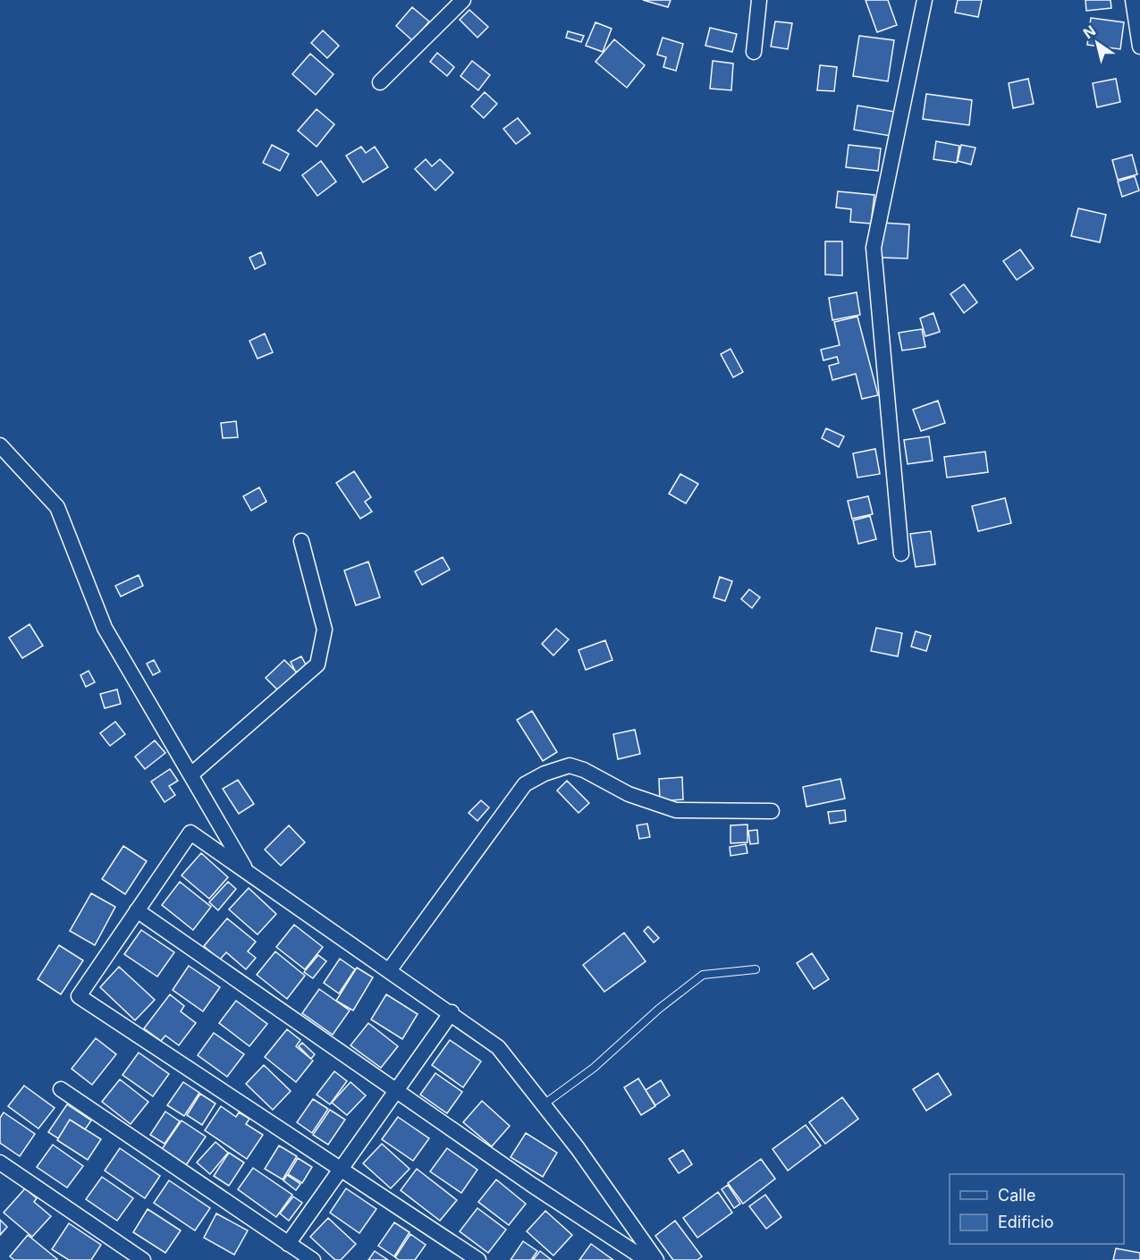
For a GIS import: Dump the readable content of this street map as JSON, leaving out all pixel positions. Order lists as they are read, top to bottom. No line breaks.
{"legend":["Calle","Edificio"],"north":"top left"}
